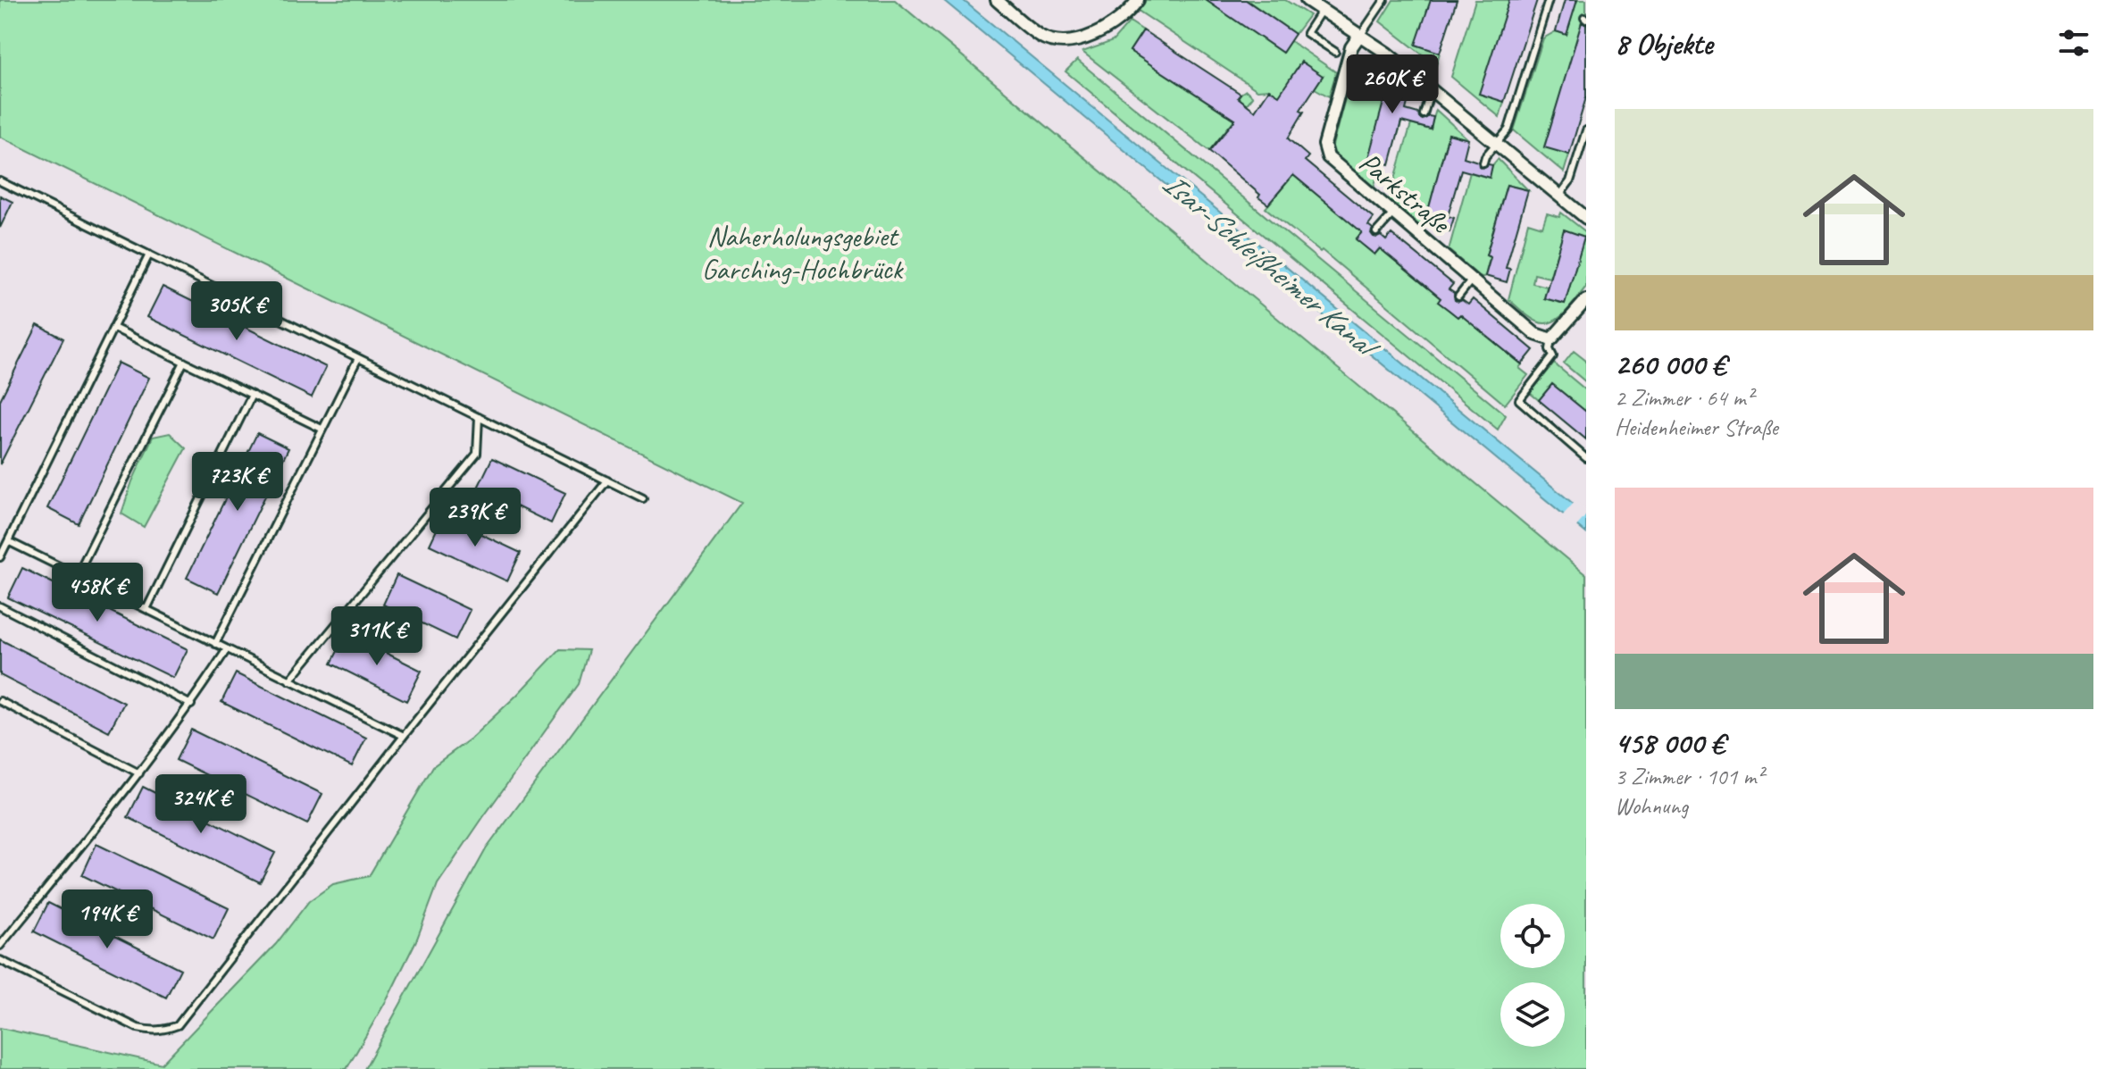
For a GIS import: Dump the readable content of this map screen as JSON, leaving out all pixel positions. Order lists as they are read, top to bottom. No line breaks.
{"streets":{"street":["Parkstraße"]},"water":["Isar-Schleißheimer Kanal"],"parks":["Naherholungsgebiet Garching-Hochbrück"],"page":{"heading":"8 Objekte","price":["260K €","305K €","723K €","239K €","458K €","311K €","324K €","194K €"],"list":[{"name":"260 000 €","note":"2 Zimmer · 64 m² · Heidenheimer Straße"},{"name":"458 000 €","note":"3 Zimmer · 101 m² · Wohnung"}]}}
